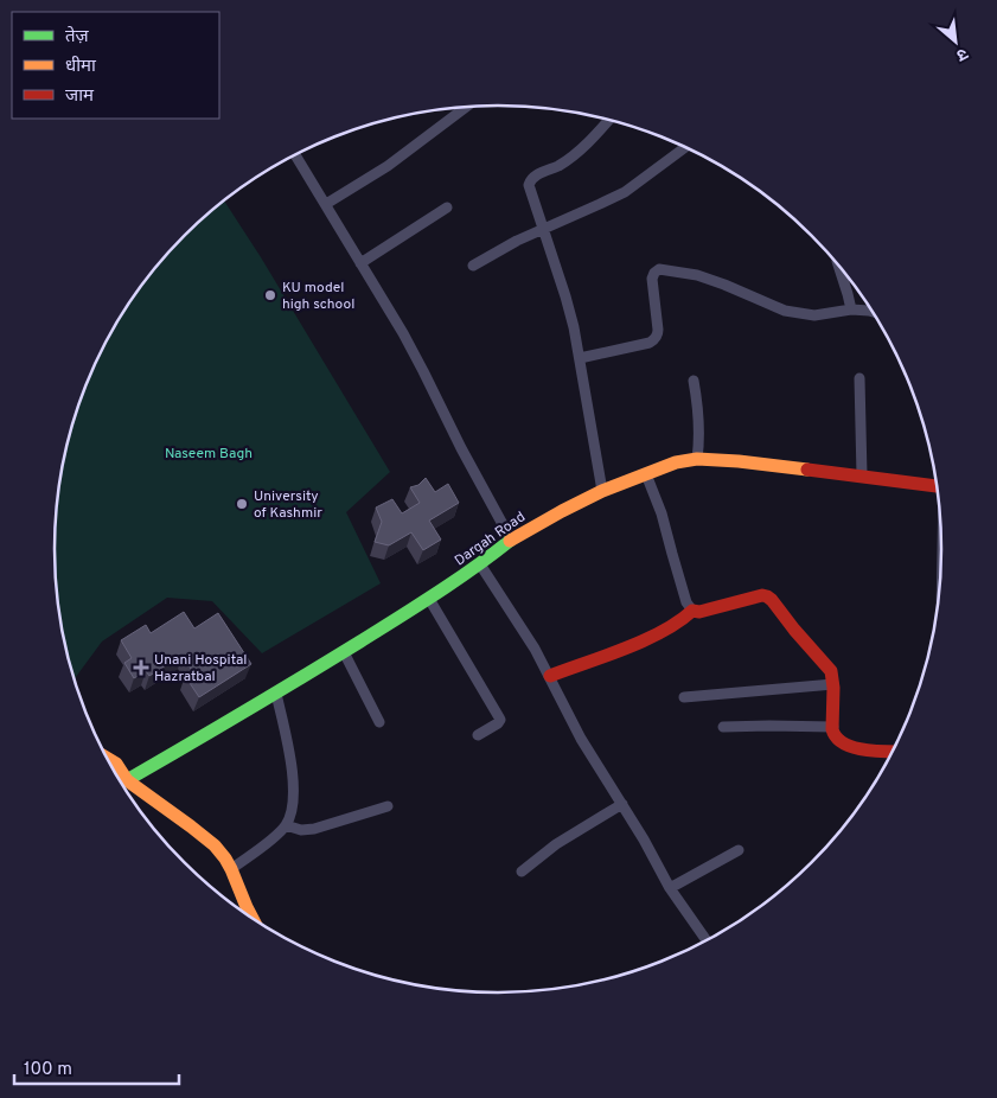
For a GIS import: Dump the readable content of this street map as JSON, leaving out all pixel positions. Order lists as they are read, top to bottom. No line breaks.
{"streets":{"street":["Dargah Road"]},"parks":["Naseem Bagh"],"places":{"other":["KU model high school","University of Kashmir"],"health":["Unani Hospital Hazratbal"]},"legend":["तेज़","धीमा","जाम"],"scale_bar":"100 m","north":"bottom right"}
